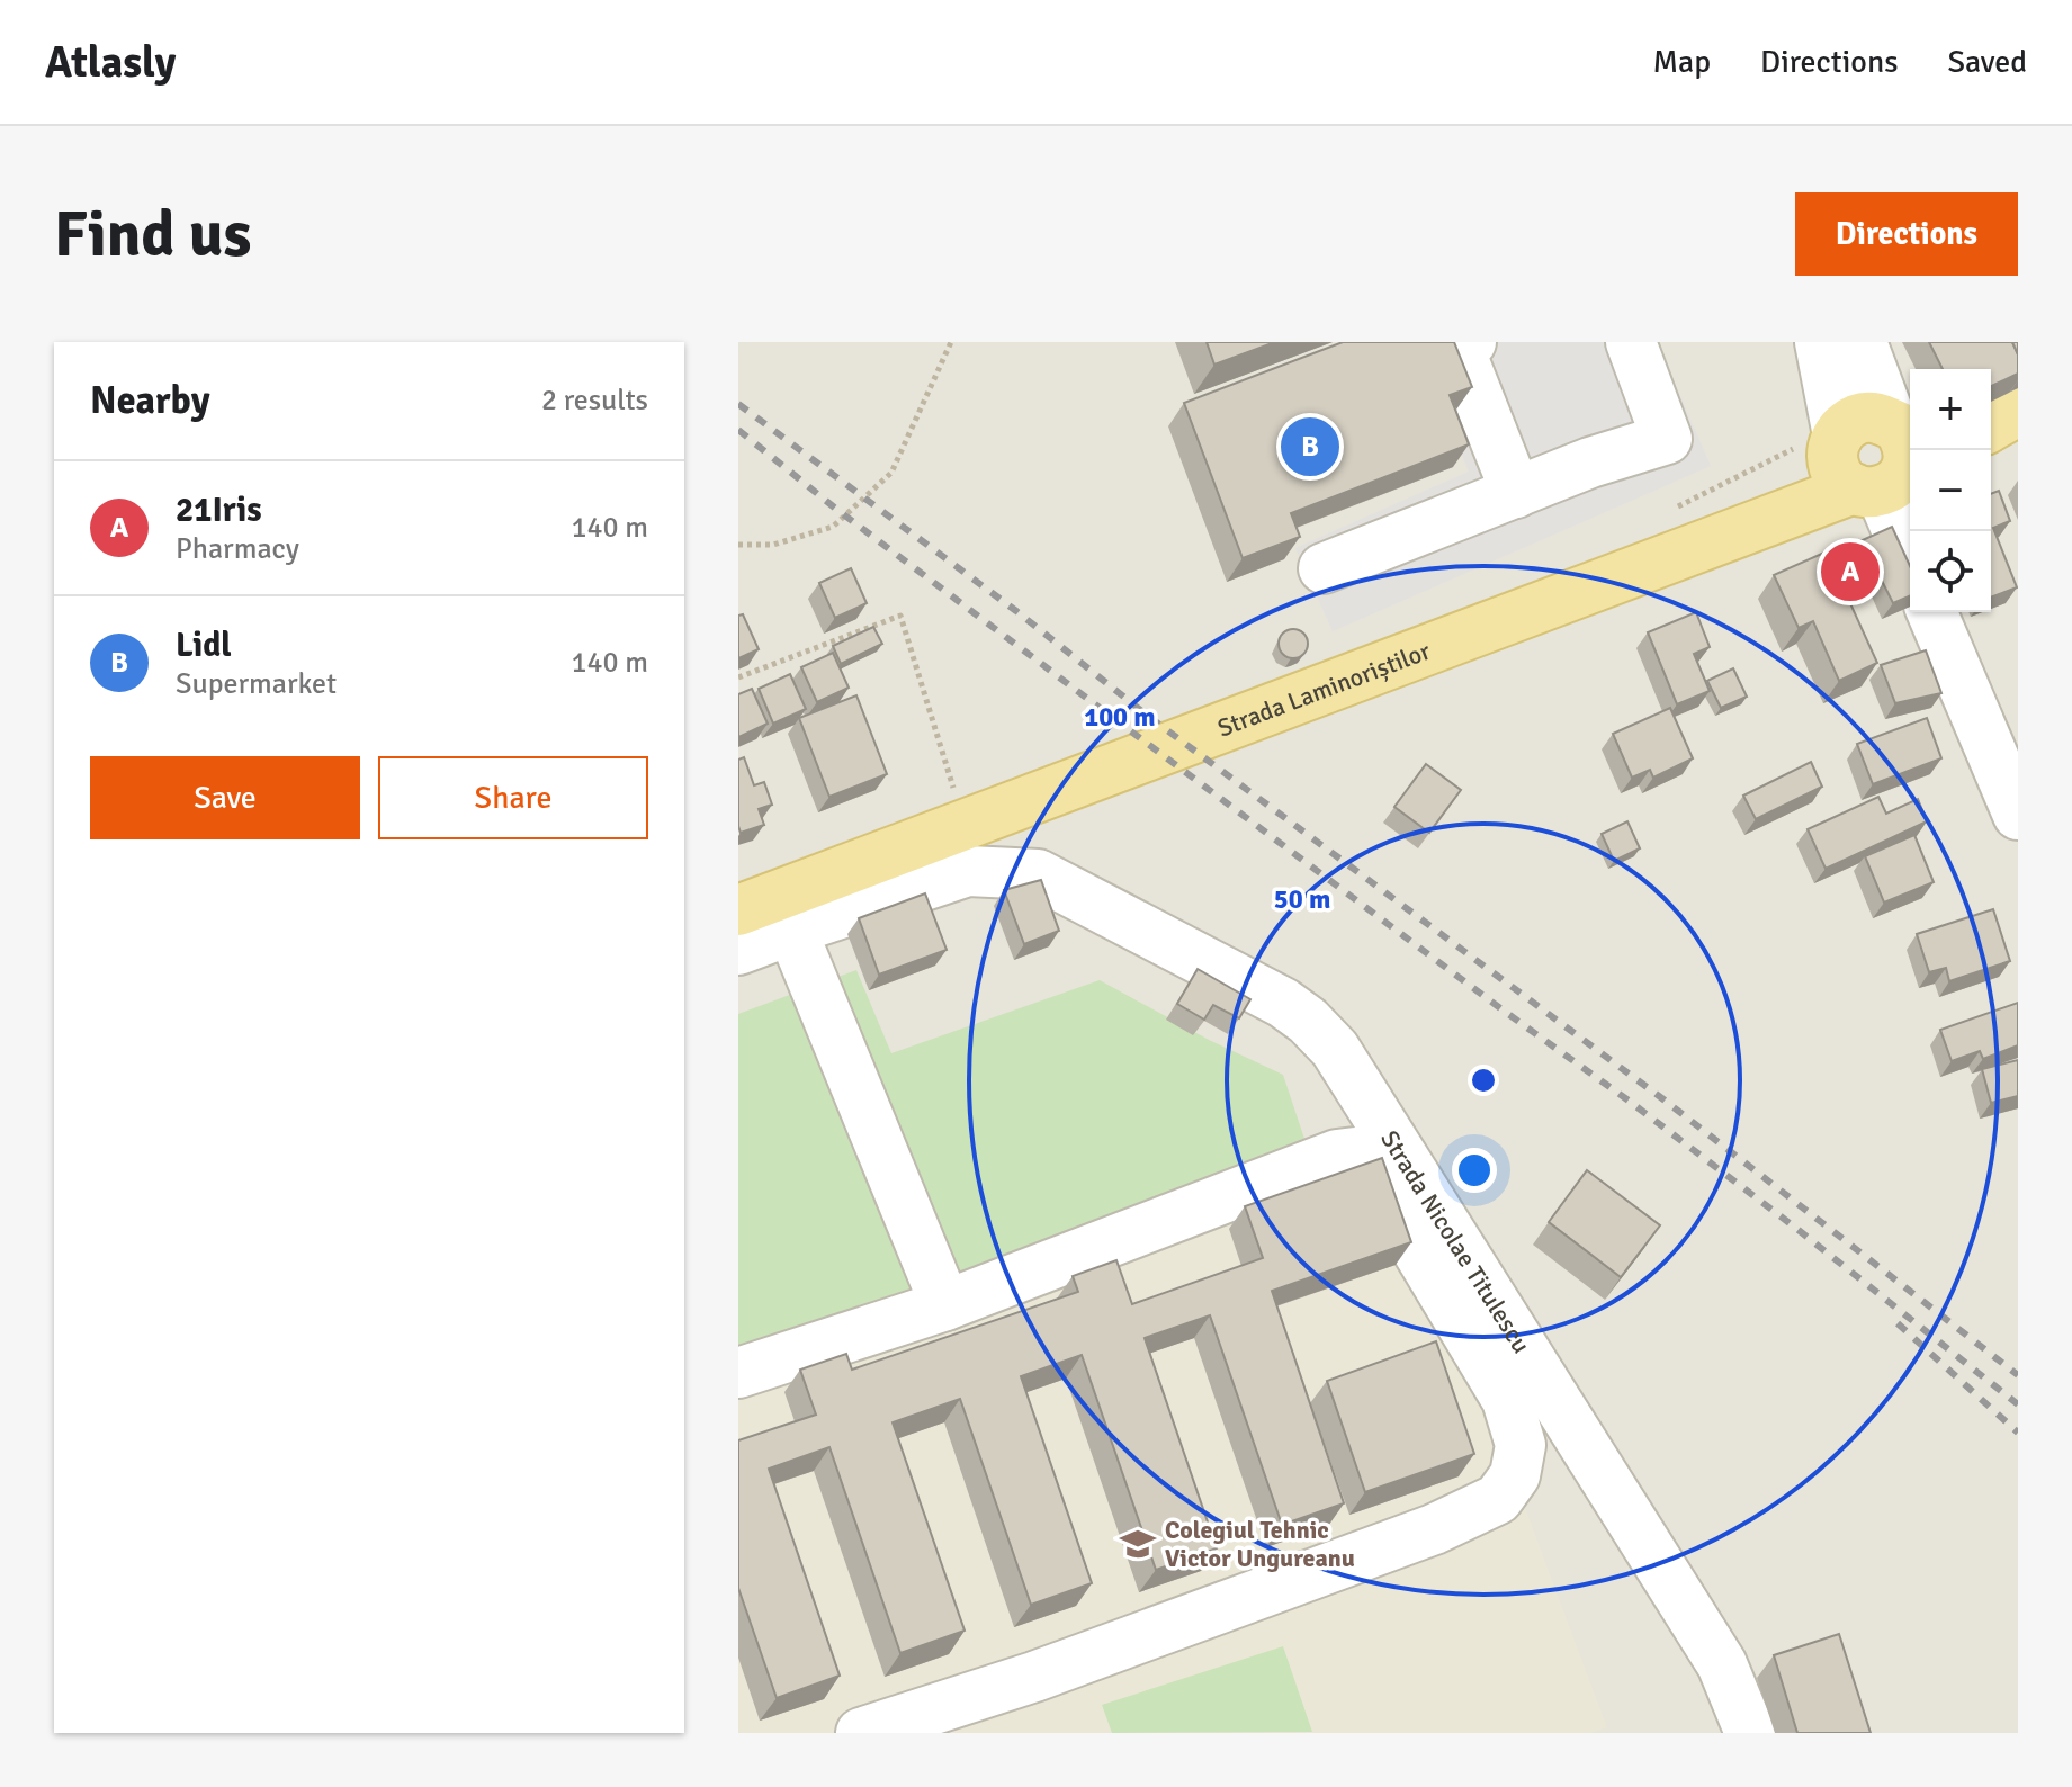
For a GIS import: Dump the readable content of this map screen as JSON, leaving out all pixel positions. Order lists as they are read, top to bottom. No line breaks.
{"streets":{"main road":["Strada Laminoriștilor"],"street":["Strada Nicolae Titulescu"]},"crossings":[["Strada Laminoriștilor","Strada Nicolae Titulescu"]],"places":{"school or university":["Colegiul Tehnic Victor Ungureanu"]},"page":{"header":"Atlasly","nav":["Map","Directions","Saved"],"buttons":["Directions",["Save","Share"]],"title":"Find us","heading":["Nearby","2 results"],"map_buttons":["+","−"],"pins":["B","A"],"list":[{"mark":"A","name":"21Iris","note":"Pharmacy","value":"140 m"},{"mark":"B","name":"Lidl","note":"Supermarket","value":"140 m"}]},"rings":["100 m","50 m"]}
